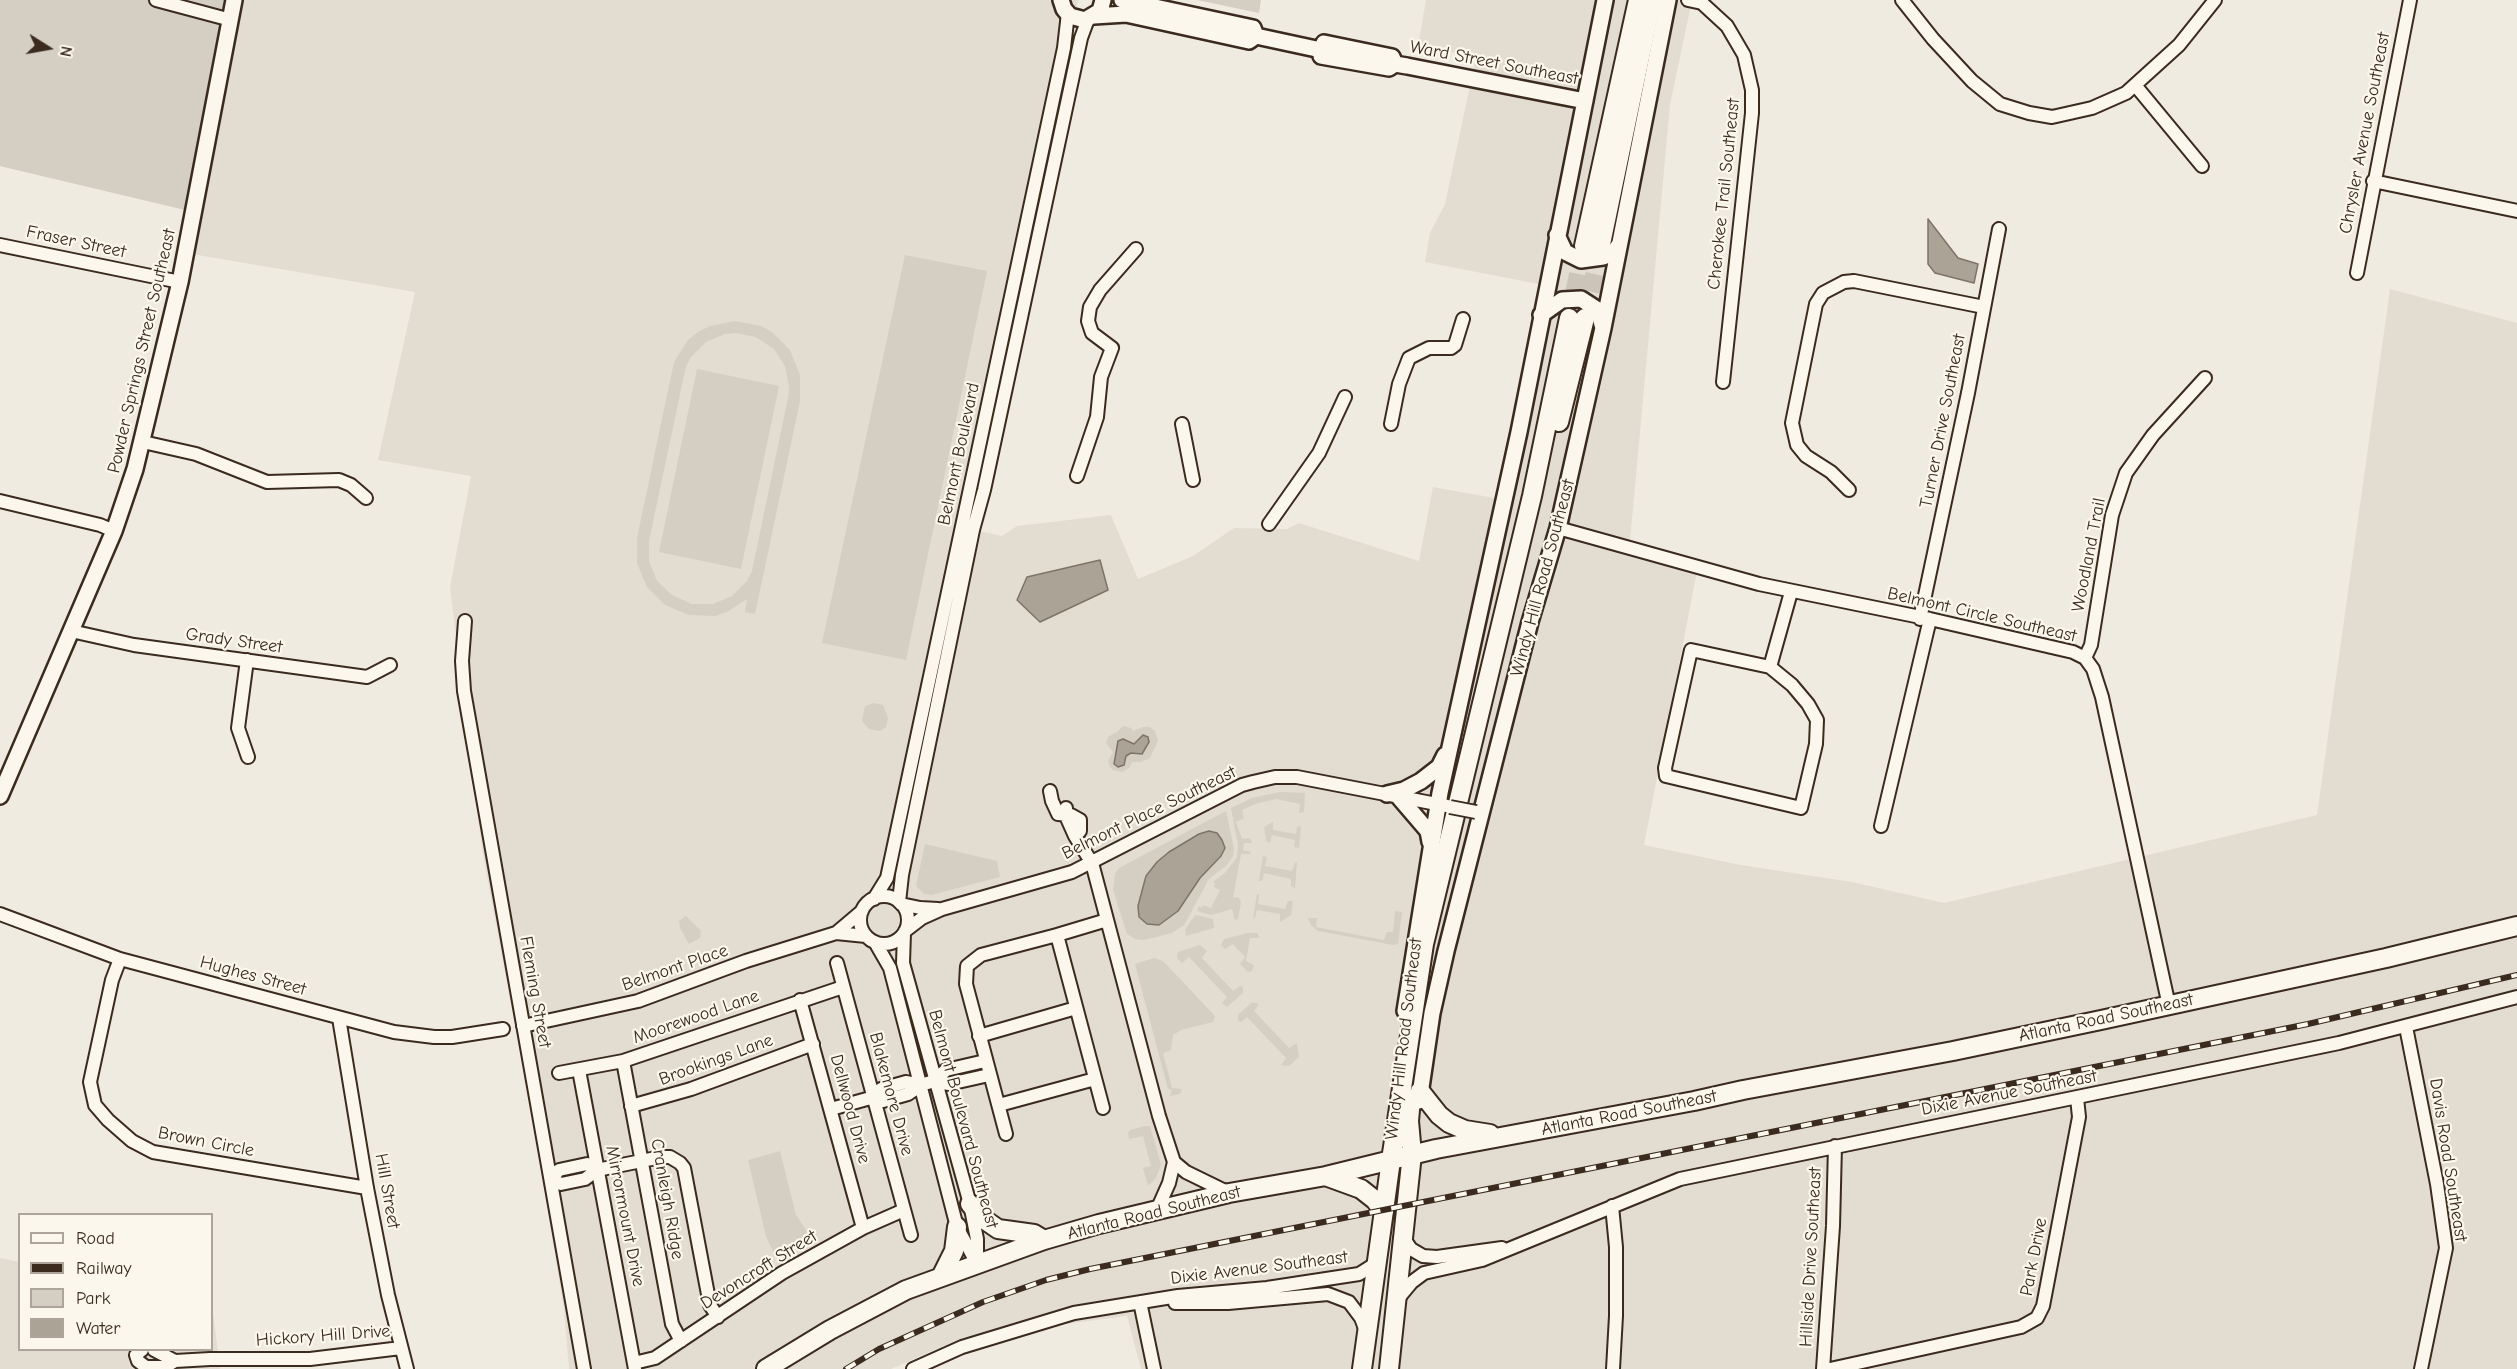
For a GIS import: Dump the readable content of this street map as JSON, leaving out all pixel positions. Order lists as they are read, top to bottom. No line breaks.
{"streets":{"main road":["Windy Hill Road Southeast","Atlanta Road Southeast"],"street":["Ward Street Southeast","Chrysler Avenue Southeast","Cherokee Trail Southeast","Fraser Street","Powder Springs Street Southeast","Turner Drive Southeast","Belmont Boulevard","Woodland Trail","Belmont Circle Southeast","Grady Street","Belmont Place Southeast","Belmont Place","Hughes Street","Fleming Street","Moorewood Lane","Brookings Lane","Dixie Avenue Southeast","Blakemore Drive","Dellwood Drive","Belmont Boulevard Southeast","Brown Circle","Davis Road Southeast","Hill Street","Cranleigh Ridge","Mirrormount Drive","Hillside Drive Southeast","Park Drive","Devoncroft Street","Hickory Hill Drive"]},"crossings":[["Ward Street Southeast","Belmont Boulevard"],["Ward Street Southeast","Windy Hill Road Southeast"],["Fraser Street","Powder Springs Street Southeast"],["Powder Springs Street Southeast","Grady Street"],["Turner Drive Southeast","Belmont Circle Southeast"],["Belmont Boulevard","Belmont Place Southeast"],["Belmont Boulevard","Belmont Place"],["Belmont Boulevard","Belmont Boulevard Southeast"],["Woodland Trail","Belmont Circle Southeast"],["Windy Hill Road Southeast","Belmont Circle Southeast"],["Windy Hill Road Southeast","Belmont Place Southeast"],["Windy Hill Road Southeast","Atlanta Road Southeast"],["Windy Hill Road Southeast","Dixie Avenue Southeast"],["Belmont Circle Southeast","Atlanta Road Southeast"],["Belmont Place Southeast","Belmont Place"],["Belmont Place Southeast","Belmont Boulevard Southeast"],["Belmont Place","Fleming Street"],["Belmont Place","Belmont Boulevard Southeast"],["Hughes Street","Brown Circle"],["Hughes Street","Hill Street"],["Moorewood Lane","Blakemore Drive"],["Moorewood Lane","Dellwood Drive"],["Moorewood Lane","Cranleigh Ridge"],["Moorewood Lane","Mirrormount Drive"],["Atlanta Road Southeast","Belmont Boulevard Southeast"],["Brookings Lane","Dellwood Drive"],["Brookings Lane","Cranleigh Ridge"],["Dixie Avenue Southeast","Davis Road Southeast"],["Dixie Avenue Southeast","Hillside Drive Southeast"],["Dixie Avenue Southeast","Park Drive"],["Blakemore Drive","Devoncroft Street"],["Dellwood Drive","Devoncroft Street"],["Brown Circle","Hill Street"],["Hill Street","Hickory Hill Drive"],["Cranleigh Ridge","Devoncroft Street"],["Mirrormount Drive","Devoncroft Street"]],"legend":["Road","Railway","Park","Water"],"north":"right"}
